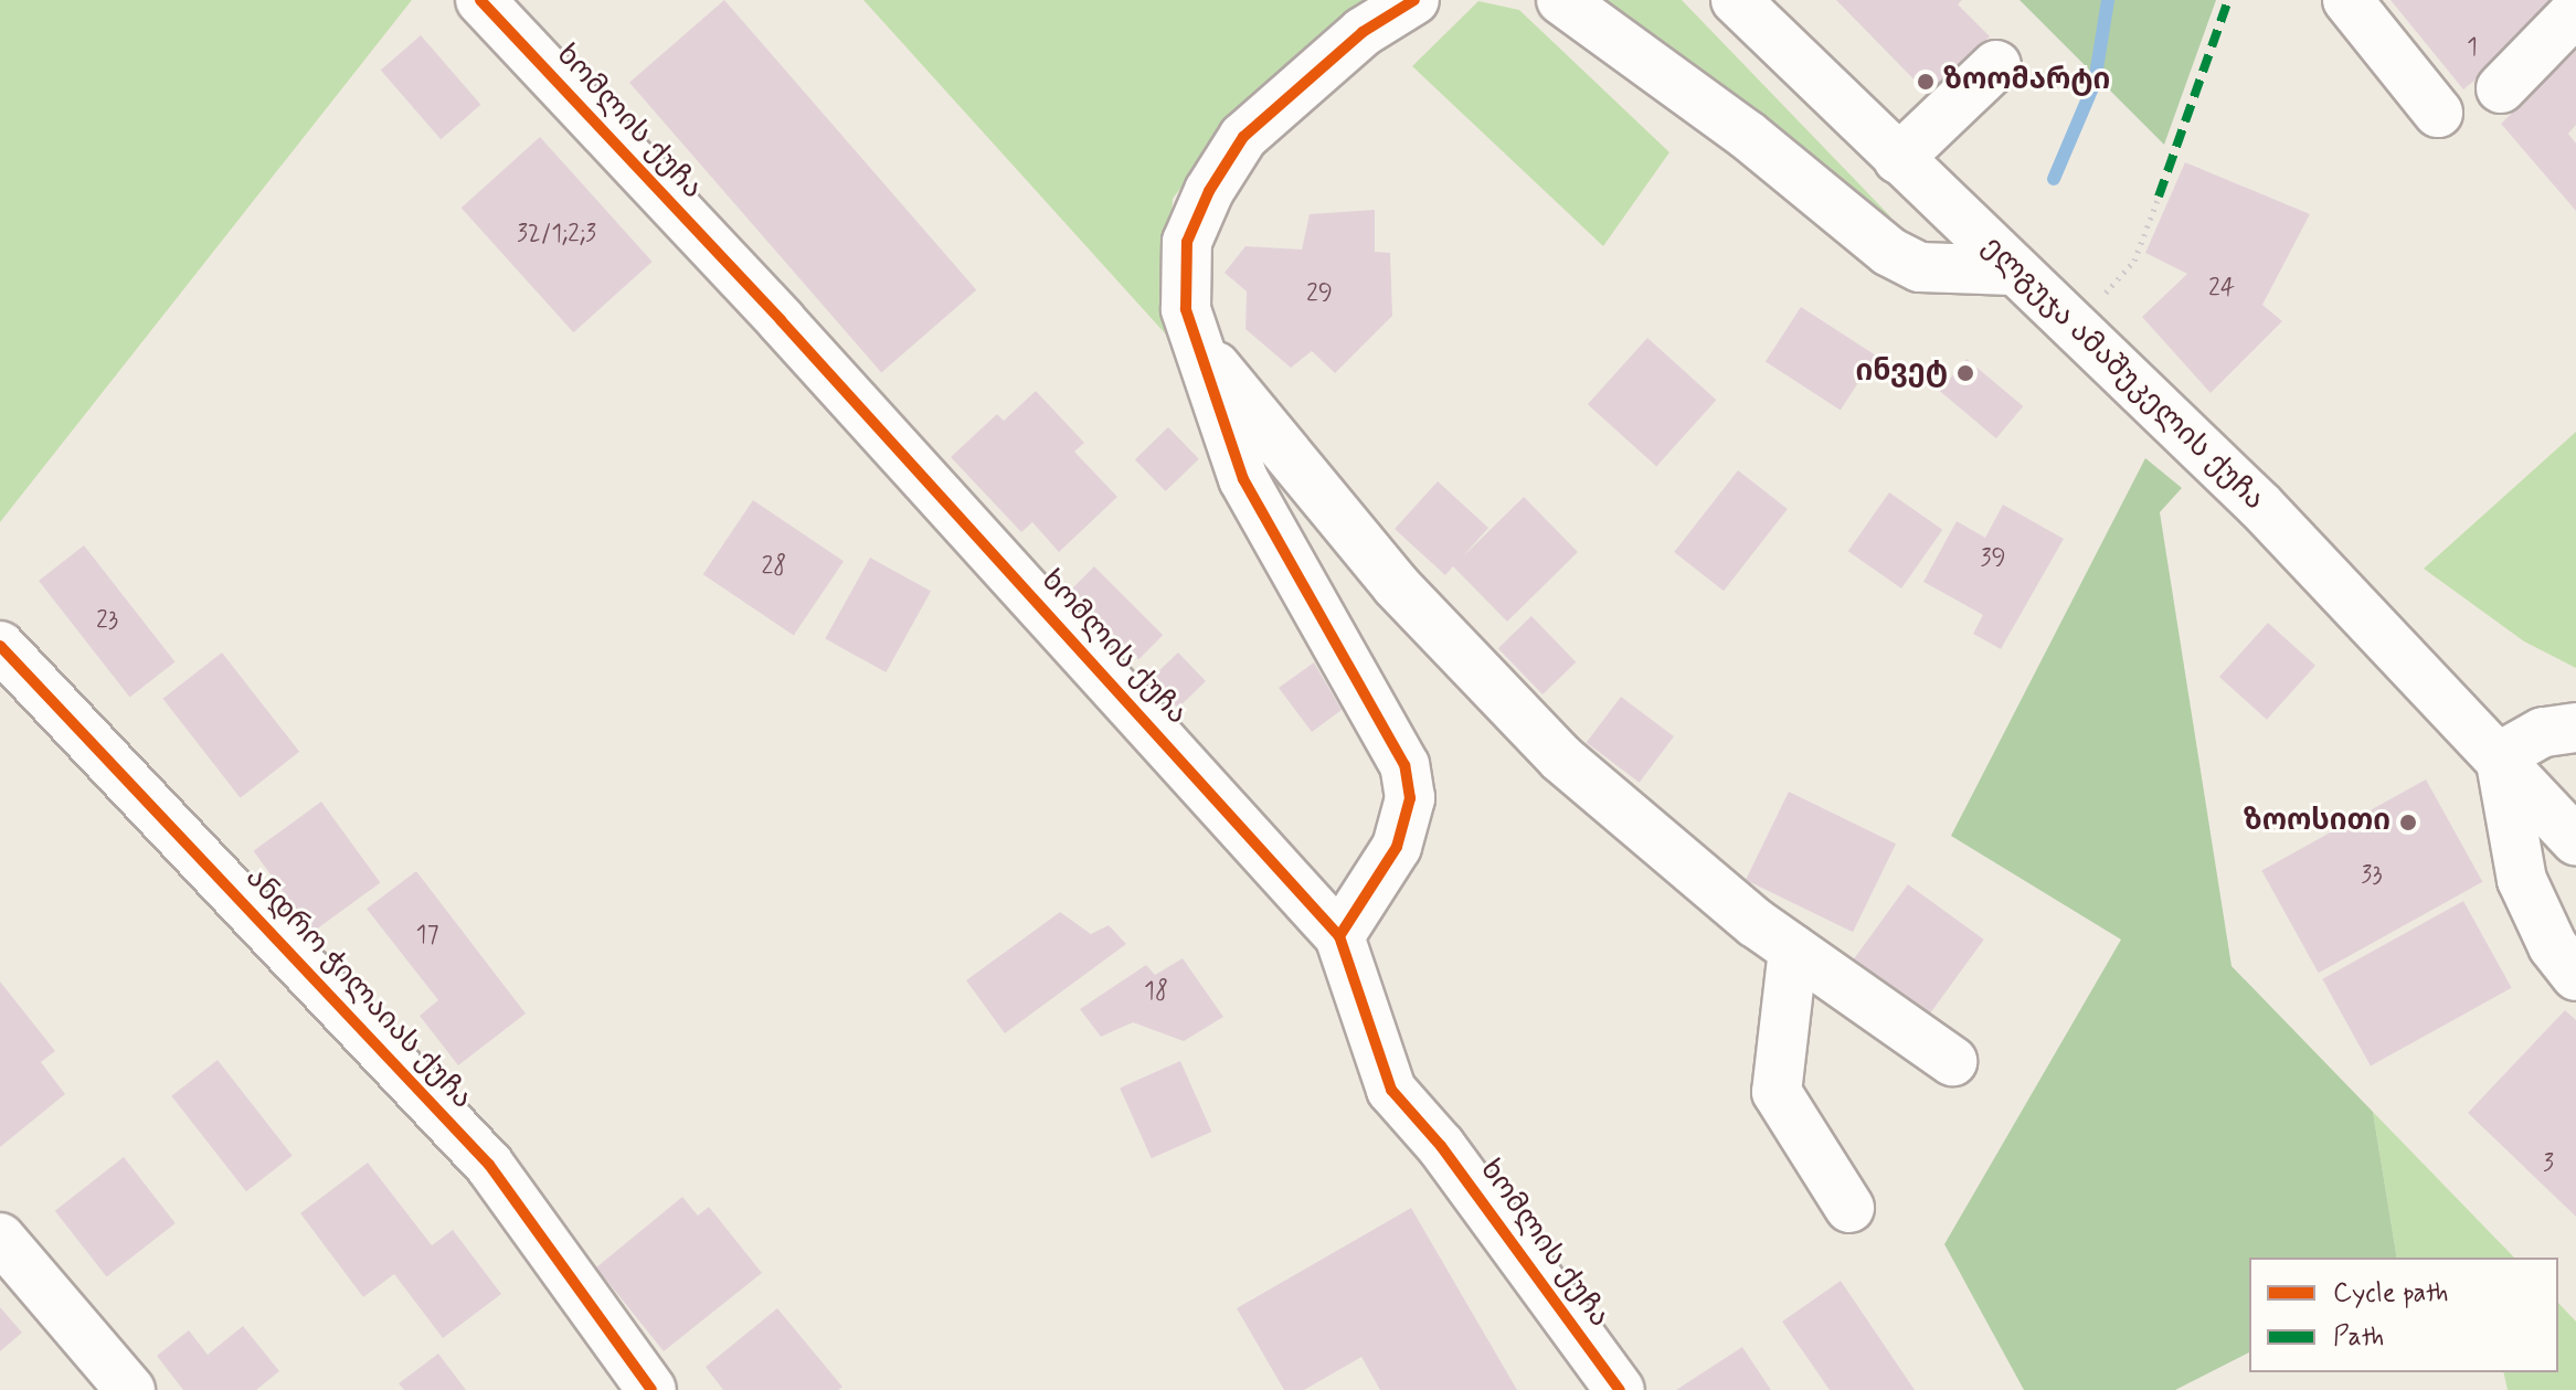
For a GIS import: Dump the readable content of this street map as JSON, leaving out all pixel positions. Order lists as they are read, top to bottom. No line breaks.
{"streets":{"street":["ხომლის ქუჩა","ელგუჯა ამაშუკელის ქუჩა","ანდრო ჭილაიას ქუჩა"]},"places":["ზოომარტი","ინვეტ","ზოოსითი"],"house_numbers":["1","32/1;2;3","24","29","39","28","23","33","17","18","3"],"legend":["Cycle path","Path"]}
